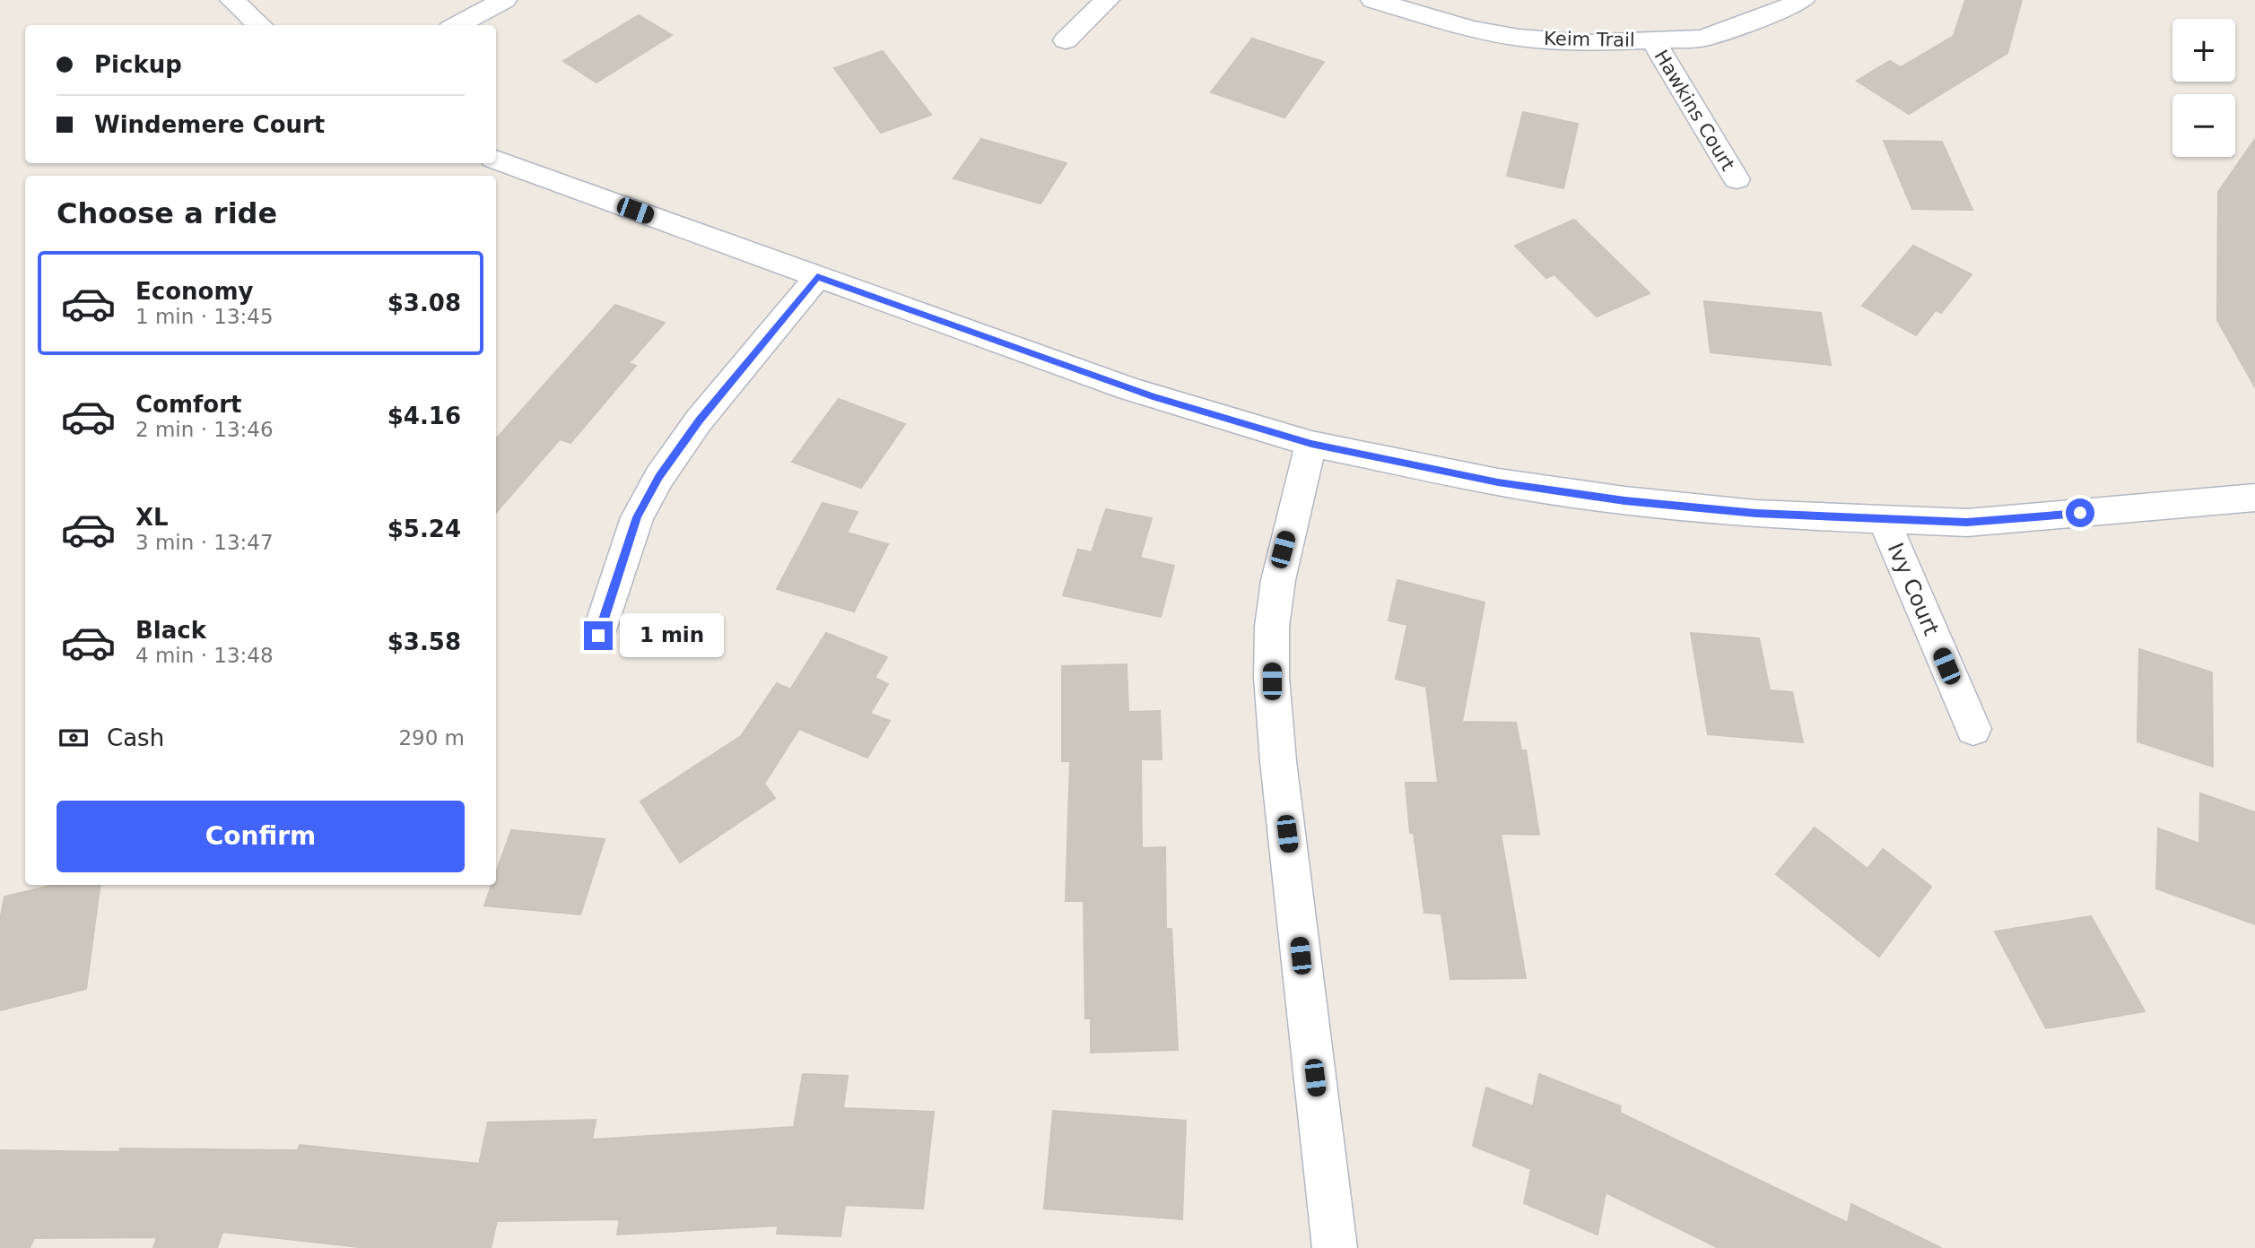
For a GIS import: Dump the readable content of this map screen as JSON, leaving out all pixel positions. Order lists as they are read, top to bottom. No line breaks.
{"streets":{"street":["Keim Trail","Hawkins Court","Ivy Court"]},"crossings":[["Keim Trail","Hawkins Court"]],"page":{"map_buttons":["+","−"],"banner":["Pickup","Windemere Court"],"heading":"Choose a ride","list":[{"name":"Economy","note":"1 min · 13:45","value":"$3.08"},{"name":"Comfort","note":"2 min · 13:46","value":"$4.16"},{"name":"XL","note":"3 min · 13:47","value":"$5.24"},{"name":"Black","note":"4 min · 13:48","value":"$3.58"}],"bubble":"1 min","pay":["Cash","290 m"],"buttons":"Confirm"}}
